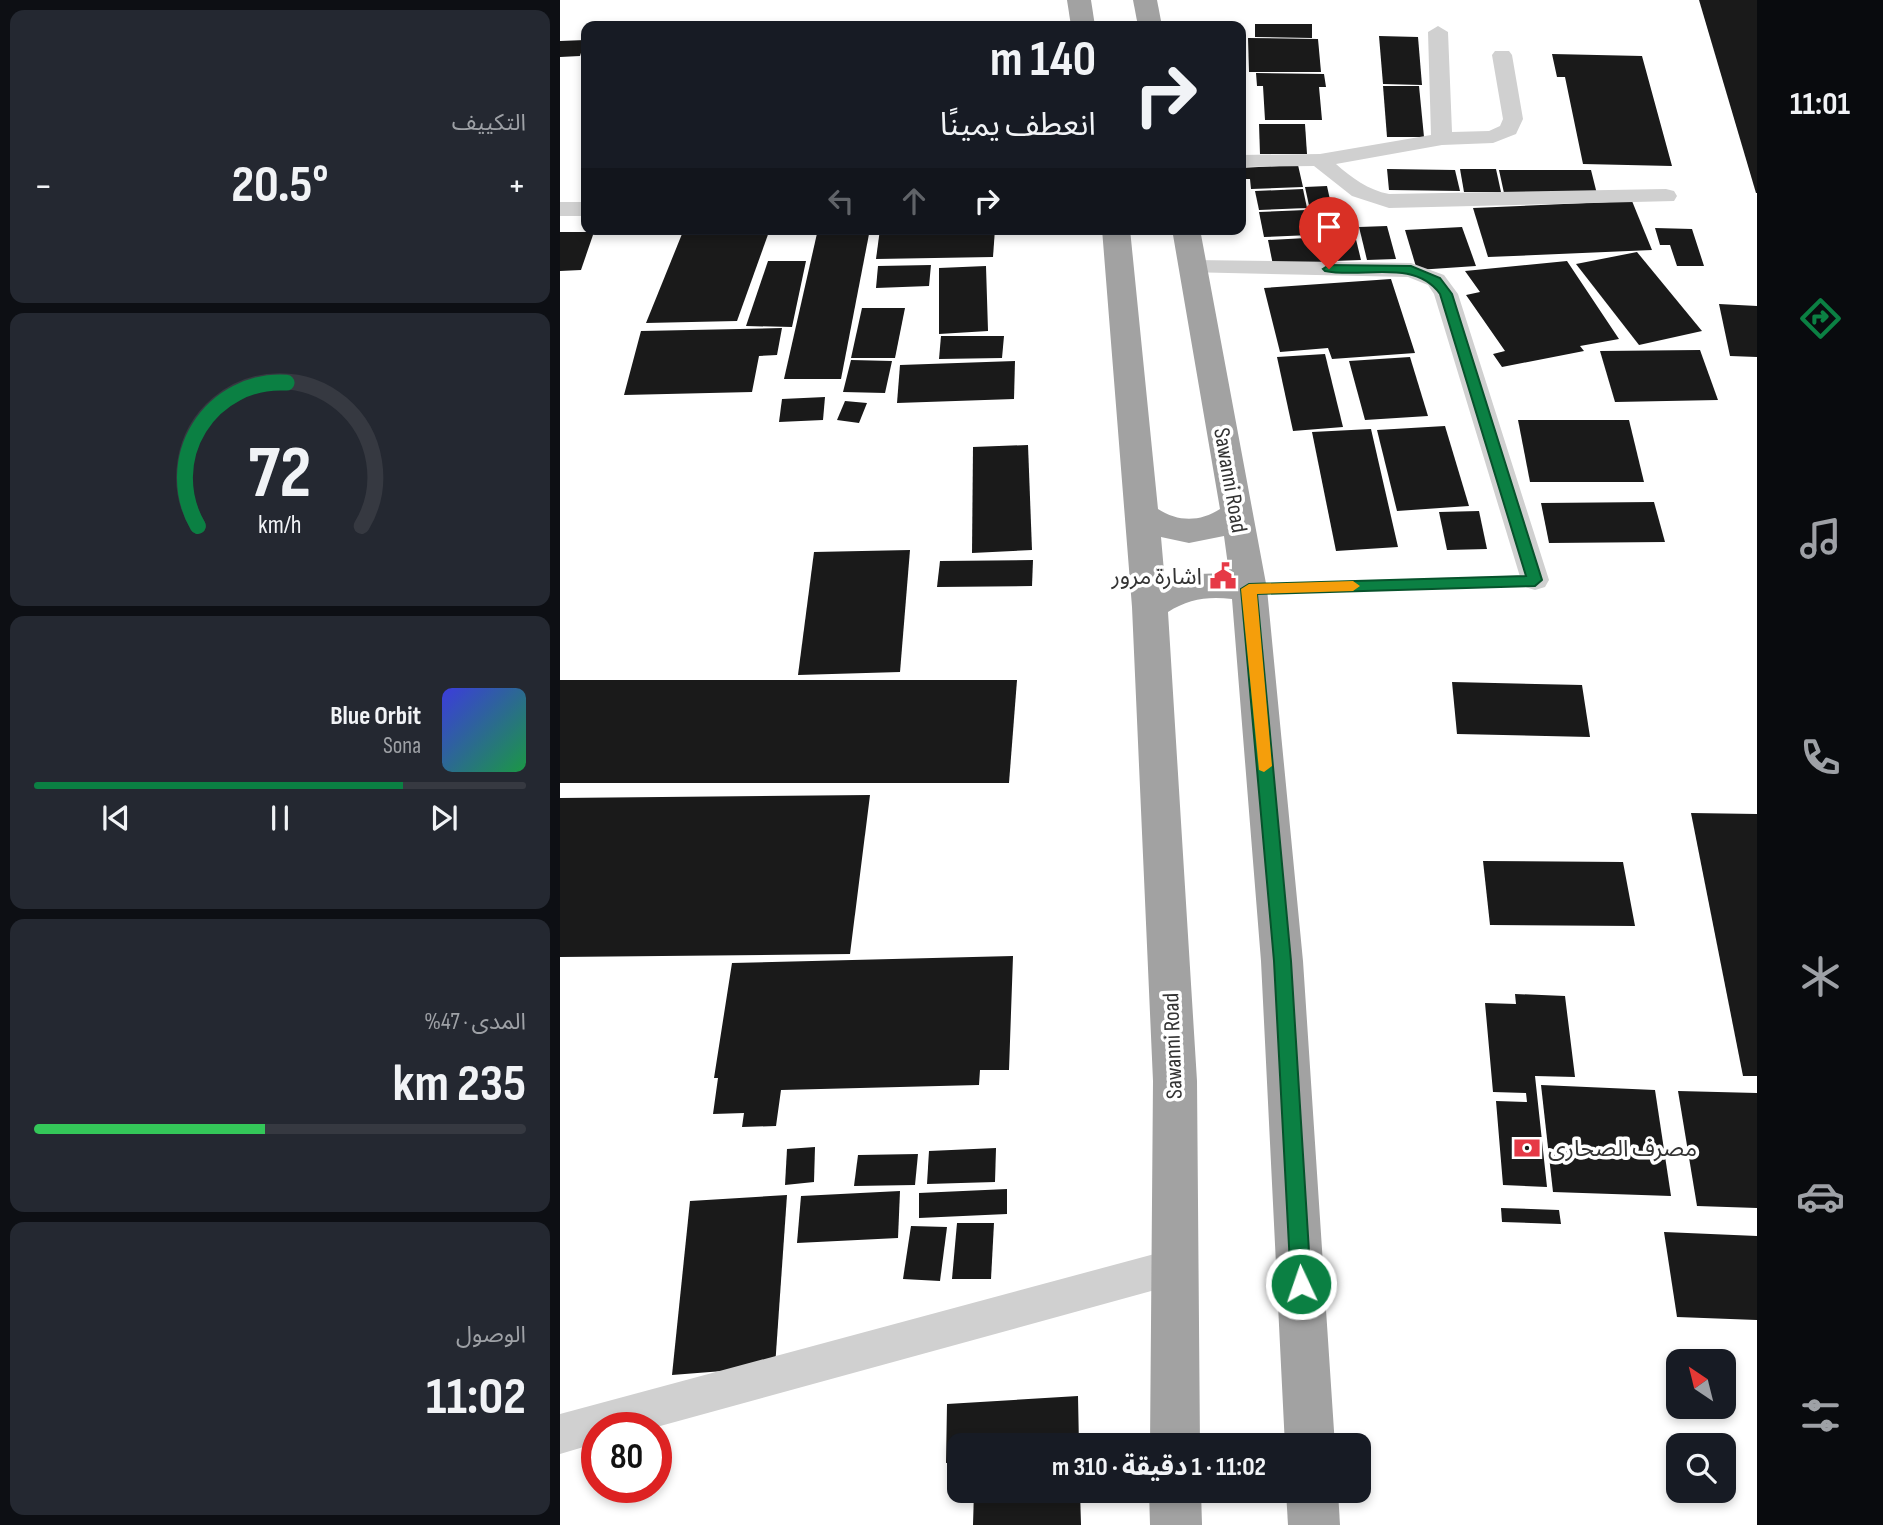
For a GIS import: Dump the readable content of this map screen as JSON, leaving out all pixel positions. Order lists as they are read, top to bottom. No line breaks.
{"streets":{"highway":["Sawanni Road"]},"places":{"public building":["اشارة مرور"],"bank":["مصرف الصحارى"]},"north":"top left","page":{"tabs":"11:01","tile":["التكييف",["المدى · 47%","235 km"],["الوصول","11:02"]],"turn":["140 m","انعطف يمينًا"],"heat":["−","20.5°","+"],"song":["Blue Orbit","Sona"],"limit":"80","trip":"11:02 · 1 دقيقة · 310 m","gauge":["72","km/h"]}}
